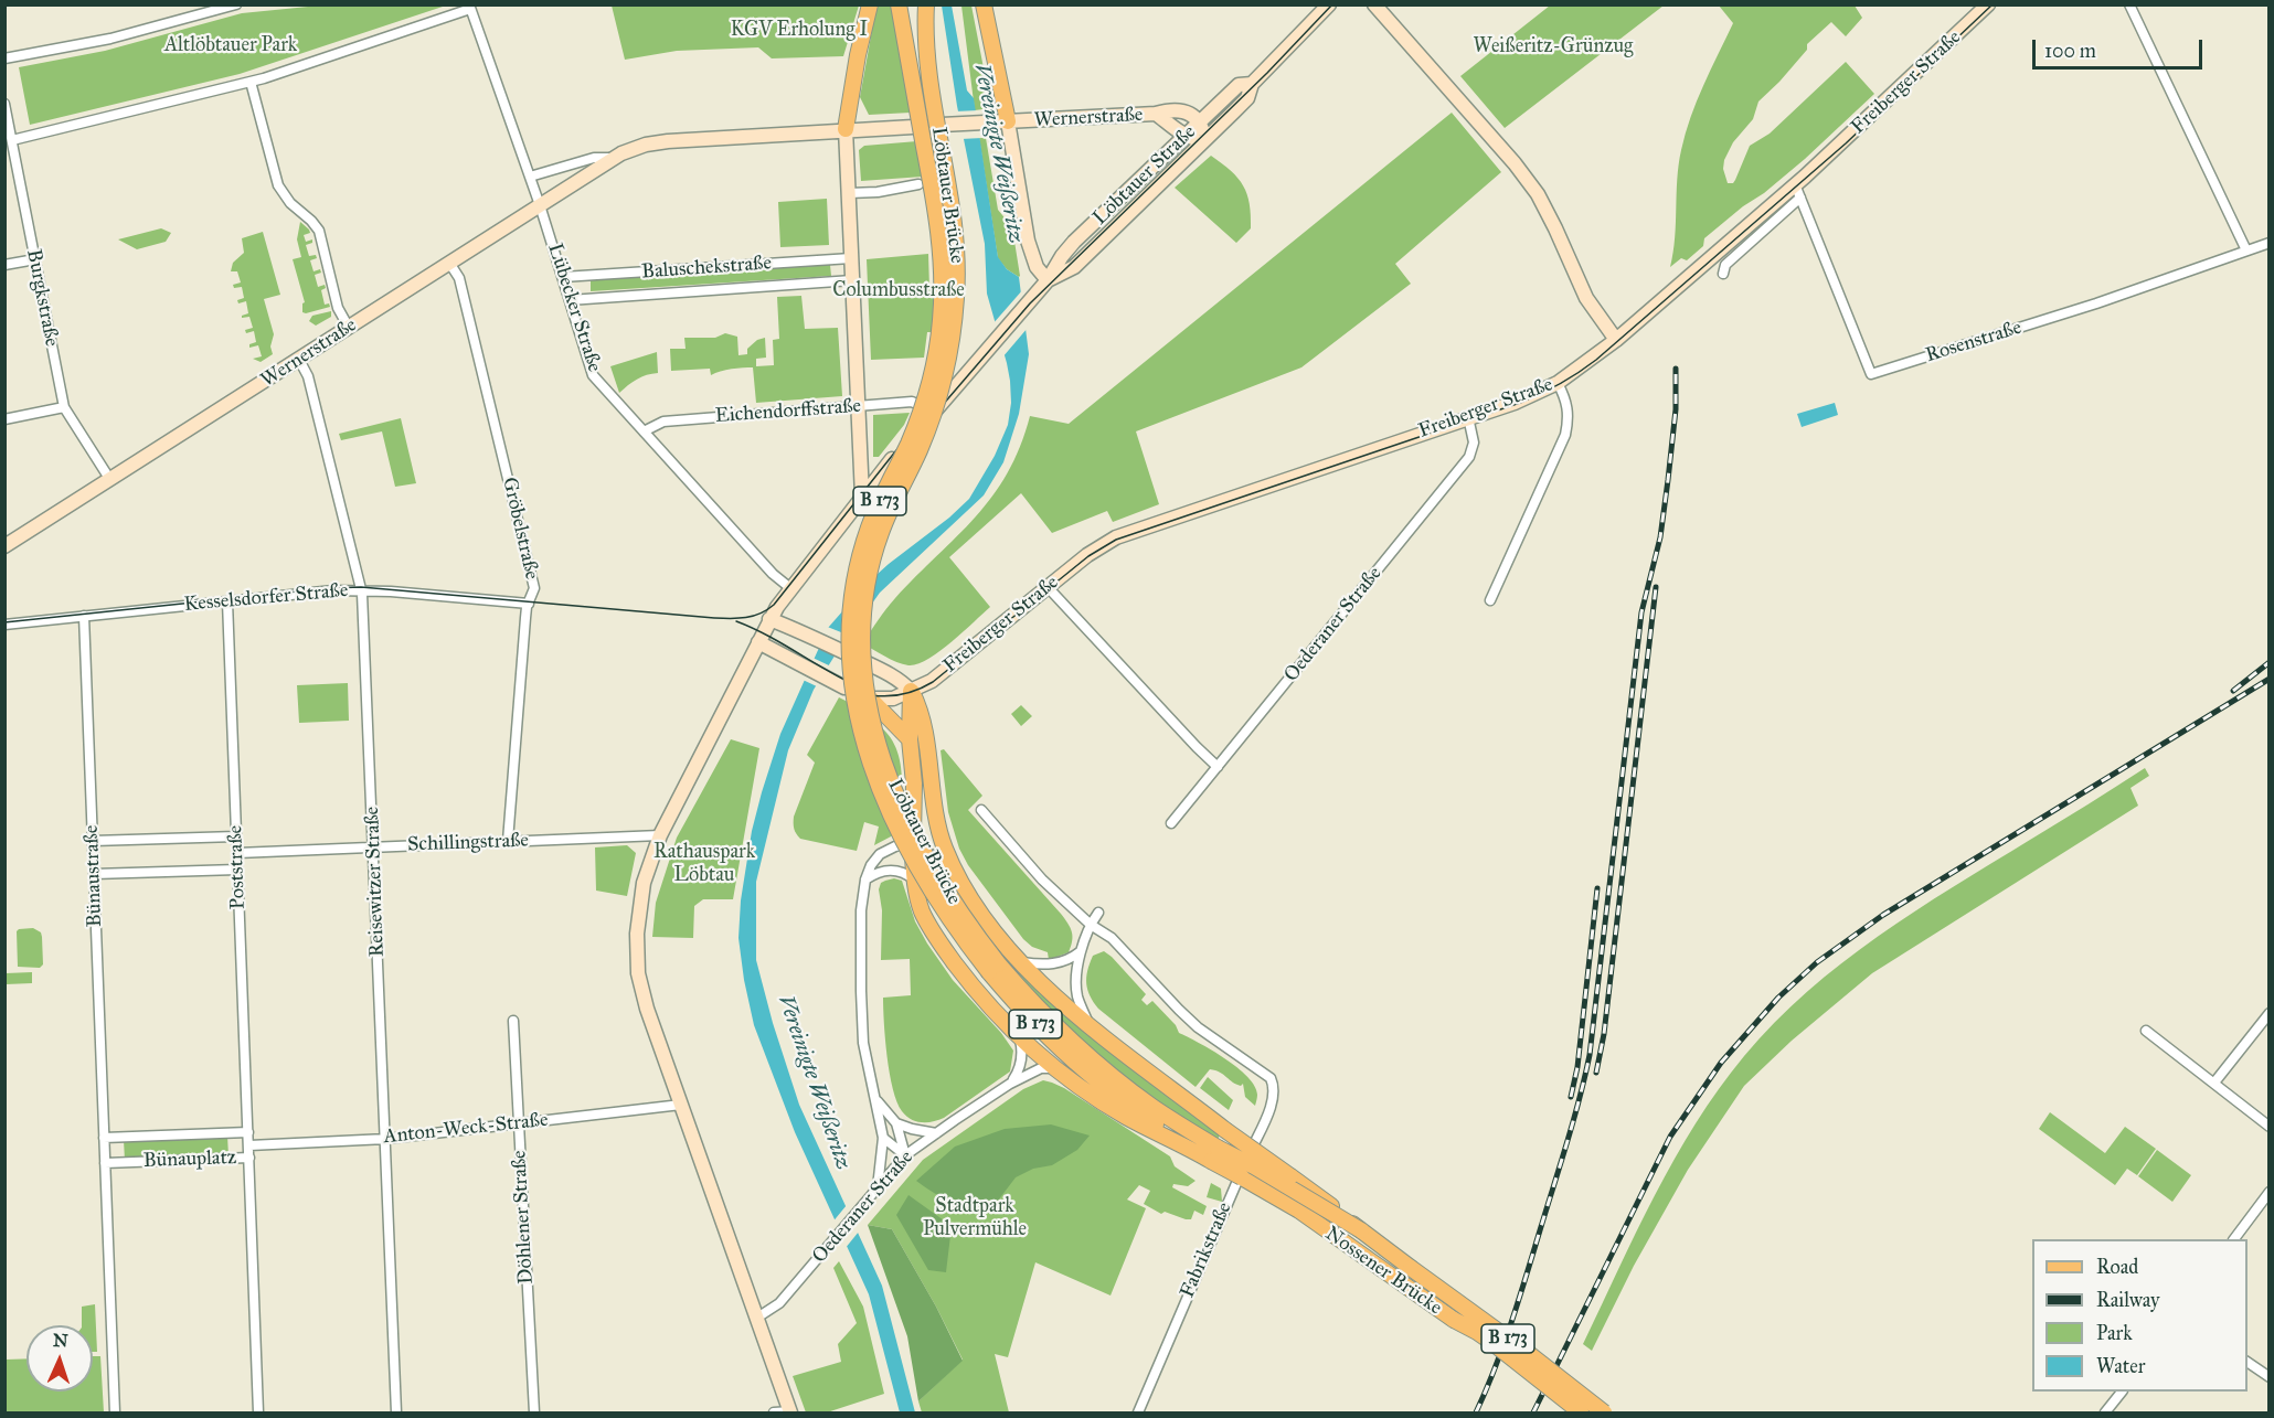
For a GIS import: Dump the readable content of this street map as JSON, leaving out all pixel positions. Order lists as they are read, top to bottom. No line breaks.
{"streets":{"main road":["Löbtauer Brücke","B 173","Nossener Brücke"],"street":["Freiberger Straße","Wernerstraße","Löbtauer Straße","Baluschekstraße","Burgkstraße","Lübecker Straße","Rosenstraße","Eichendorffstraße","Gröbelstraße","Kesselsdorfer Straße","Oederaner Straße","Schillingstraße","Poststraße","Bünaustraße","Reisewitzer Straße","Anton-Weck-Straße","Bünauplatz","Döhlener Straße","Fabrikstraße"]},"crossings":[["Freiberger Straße","Rosenstraße"],["Freiberger Straße","Oederaner Straße"],["Wernerstraße","Löbtauer Straße"],["Wernerstraße","Burgkstraße"],["Wernerstraße","Lübecker Straße"],["Wernerstraße","Gröbelstraße"],["Wernerstraße","Reisewitzer Straße"],["Löbtauer Straße","Eichendorffstraße"],["Löbtauer Brücke","Nossener Brücke"],["Baluschekstraße","Lübecker Straße"],["Lübecker Straße","Eichendorffstraße"],["Gröbelstraße","Kesselsdorfer Straße"],["Gröbelstraße","Schillingstraße"],["Kesselsdorfer Straße","Poststraße"],["Kesselsdorfer Straße","Bünaustraße"],["Kesselsdorfer Straße","Reisewitzer Straße"],["Schillingstraße","Poststraße"],["Schillingstraße","Reisewitzer Straße"],["Poststraße","Bünauplatz"],["Bünaustraße","Bünauplatz"],["Reisewitzer Straße","Anton-Weck-Straße"],["Anton-Weck-Straße","Bünauplatz"],["Anton-Weck-Straße","Döhlener Straße"]],"water":["Vereinigte Weißeritz"],"parks":["KGV Erholung I","Altlöbtauer Park","Weißeritz-Grünzug","Columbusstraße","Rathauspark Löbtau","Stadtpark Pulvermühle"],"legend":["Road","Railway","Park","Water"],"scale_bar":"100 m","north":"top"}
